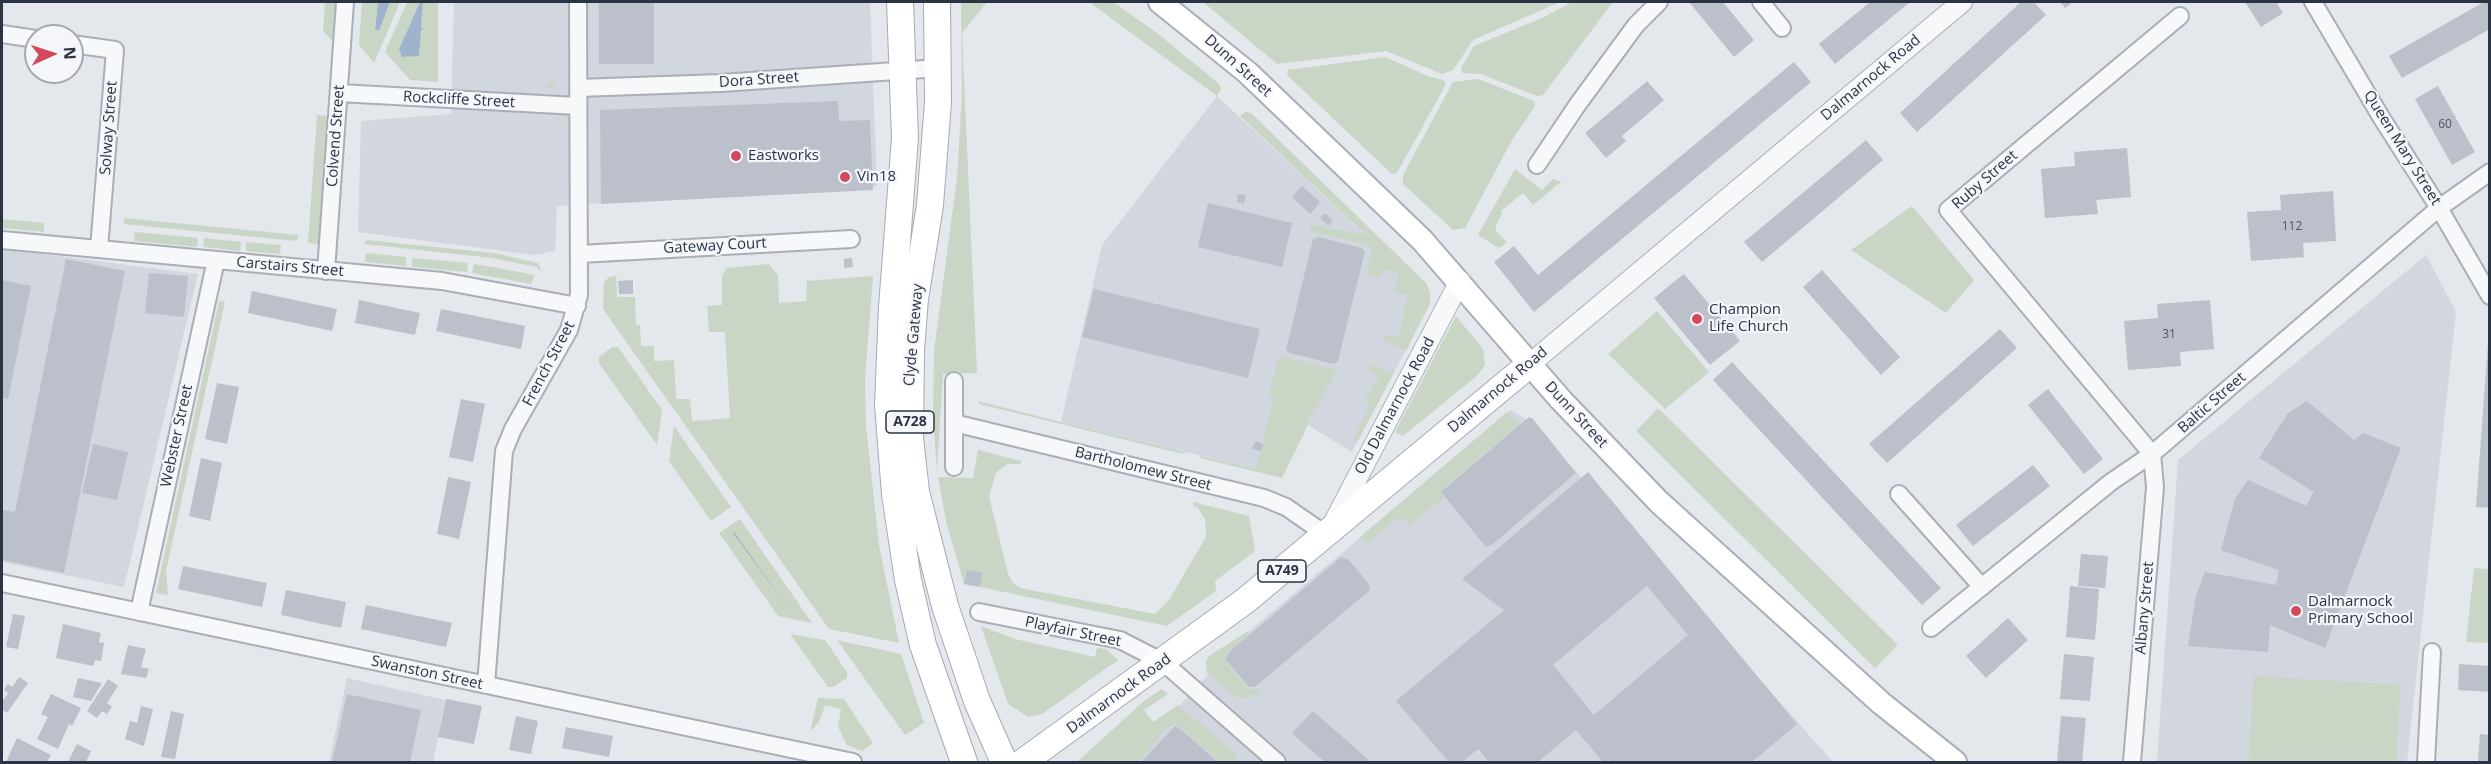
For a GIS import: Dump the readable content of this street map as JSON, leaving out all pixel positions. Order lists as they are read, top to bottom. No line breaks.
{"streets":{"main road":["Dunn Street","Dalmarnock Road","Clyde Gateway","A728","A749"],"street":["Dora Street","Rockcliffe Street","Solway Street","Colvend Street","Queen Mary Street","Ruby Street","Gateway Court","Carstairs Street","French Street","Baltic Street","Old Dalmarnock Road","Webster Street","Bartholomew Street","Albany Street","Playfair Street","Swanston Street"]},"crossings":[["Dunn Street","Dalmarnock Road"],["Dunn Street","Old Dalmarnock Road"],["Dalmarnock Road","Old Dalmarnock Road"],["Dalmarnock Road","Bartholomew Street"],["Dalmarnock Road","Playfair Street"],["Dora Street","Clyde Gateway"],["Dora Street","French Street"],["Rockcliffe Street","Colvend Street"],["Rockcliffe Street","French Street"],["Solway Street","Carstairs Street"],["Colvend Street","Carstairs Street"],["Queen Mary Street","Baltic Street"],["Ruby Street","Baltic Street"],["Ruby Street","Albany Street"],["Gateway Court","French Street"],["Carstairs Street","French Street"],["Carstairs Street","Webster Street"],["French Street","Swanston Street"],["Baltic Street","Albany Street"],["Old Dalmarnock Road","Bartholomew Street"],["Webster Street","Swanston Street"]],"places":["Eastworks","Vin18","Champion Life Church","Dalmarnock Primary School"],"house_numbers":["60","112","31"],"north":"right"}
